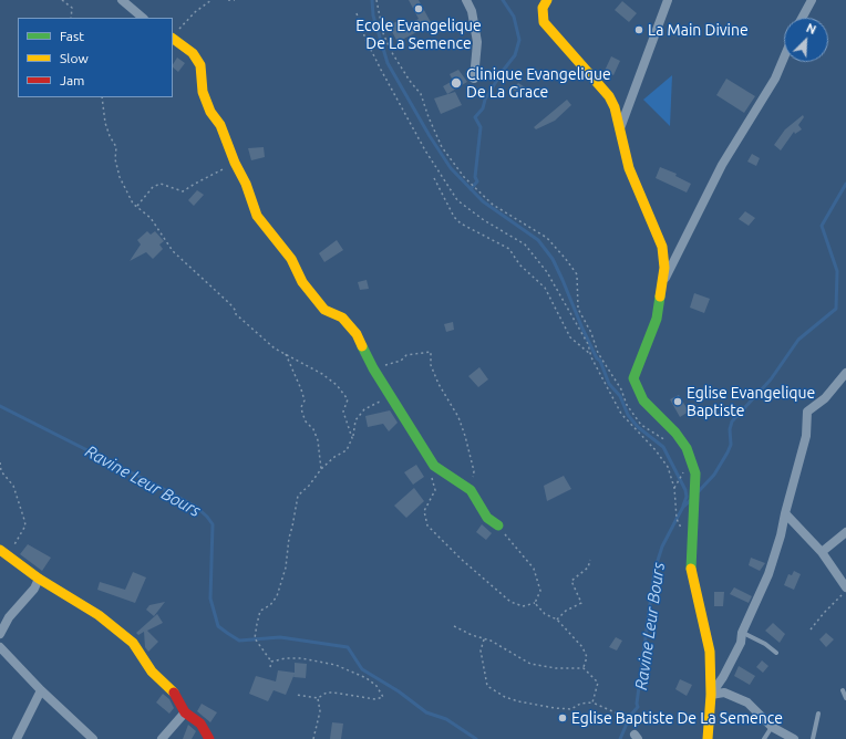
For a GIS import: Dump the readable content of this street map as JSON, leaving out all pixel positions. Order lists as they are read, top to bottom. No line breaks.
{"water":["Ravine Leur Bours"],"places":["Ecole Evangelique De La Semence","La Main Divine","Clinique Evangelique De La Grace","Eglise Evangelique Baptiste","Eglise Baptiste De La Semence"],"legend":["Fast","Slow","Jam"],"north":"top right"}
